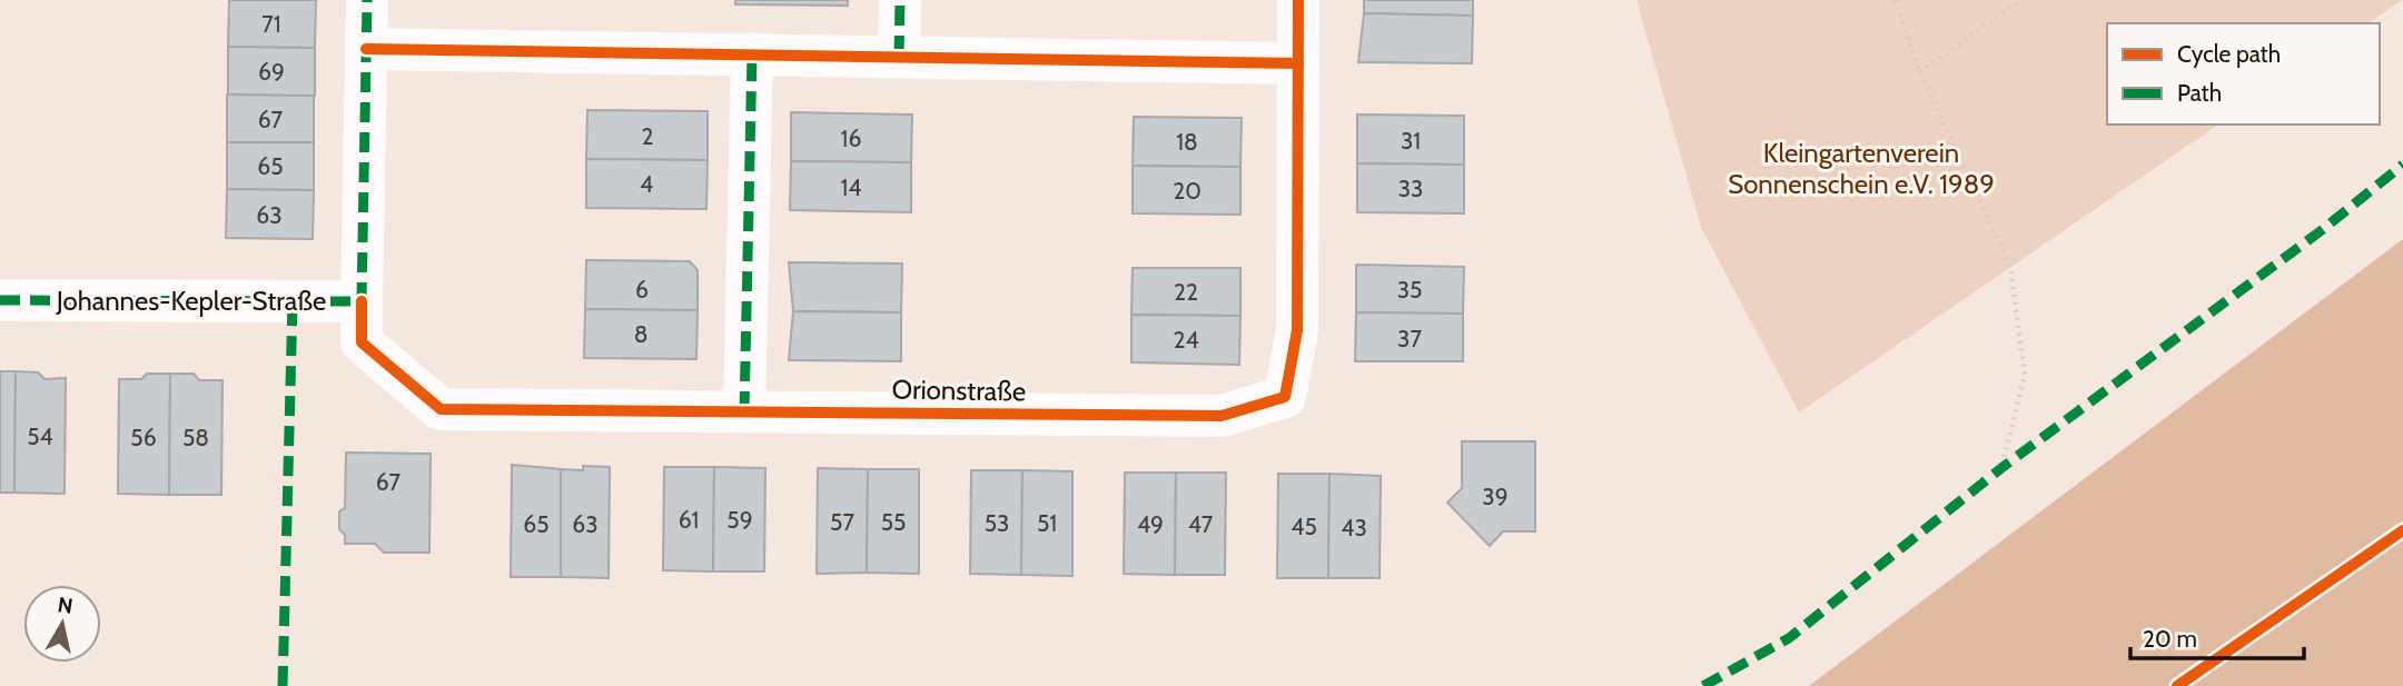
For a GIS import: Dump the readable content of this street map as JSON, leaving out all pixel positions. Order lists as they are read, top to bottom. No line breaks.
{"streets":{"street":["Johannes-Kepler-Straße","Orionstraße"]},"crossings":[["Johannes-Kepler-Straße","Orionstraße"]],"parks":["Kleingartenverein Sonnenschein e.V. 1989"],"house_numbers":["71","69","67","2","16","31","18","65","4","14","33","20","63","6","35","22","8","37","24","54","56","58","67","39","61","59","57","55","53","51","65","63","49","47","45","43"],"legend":["Cycle path","Path"],"scale_bar":"20 m","north":"top"}
